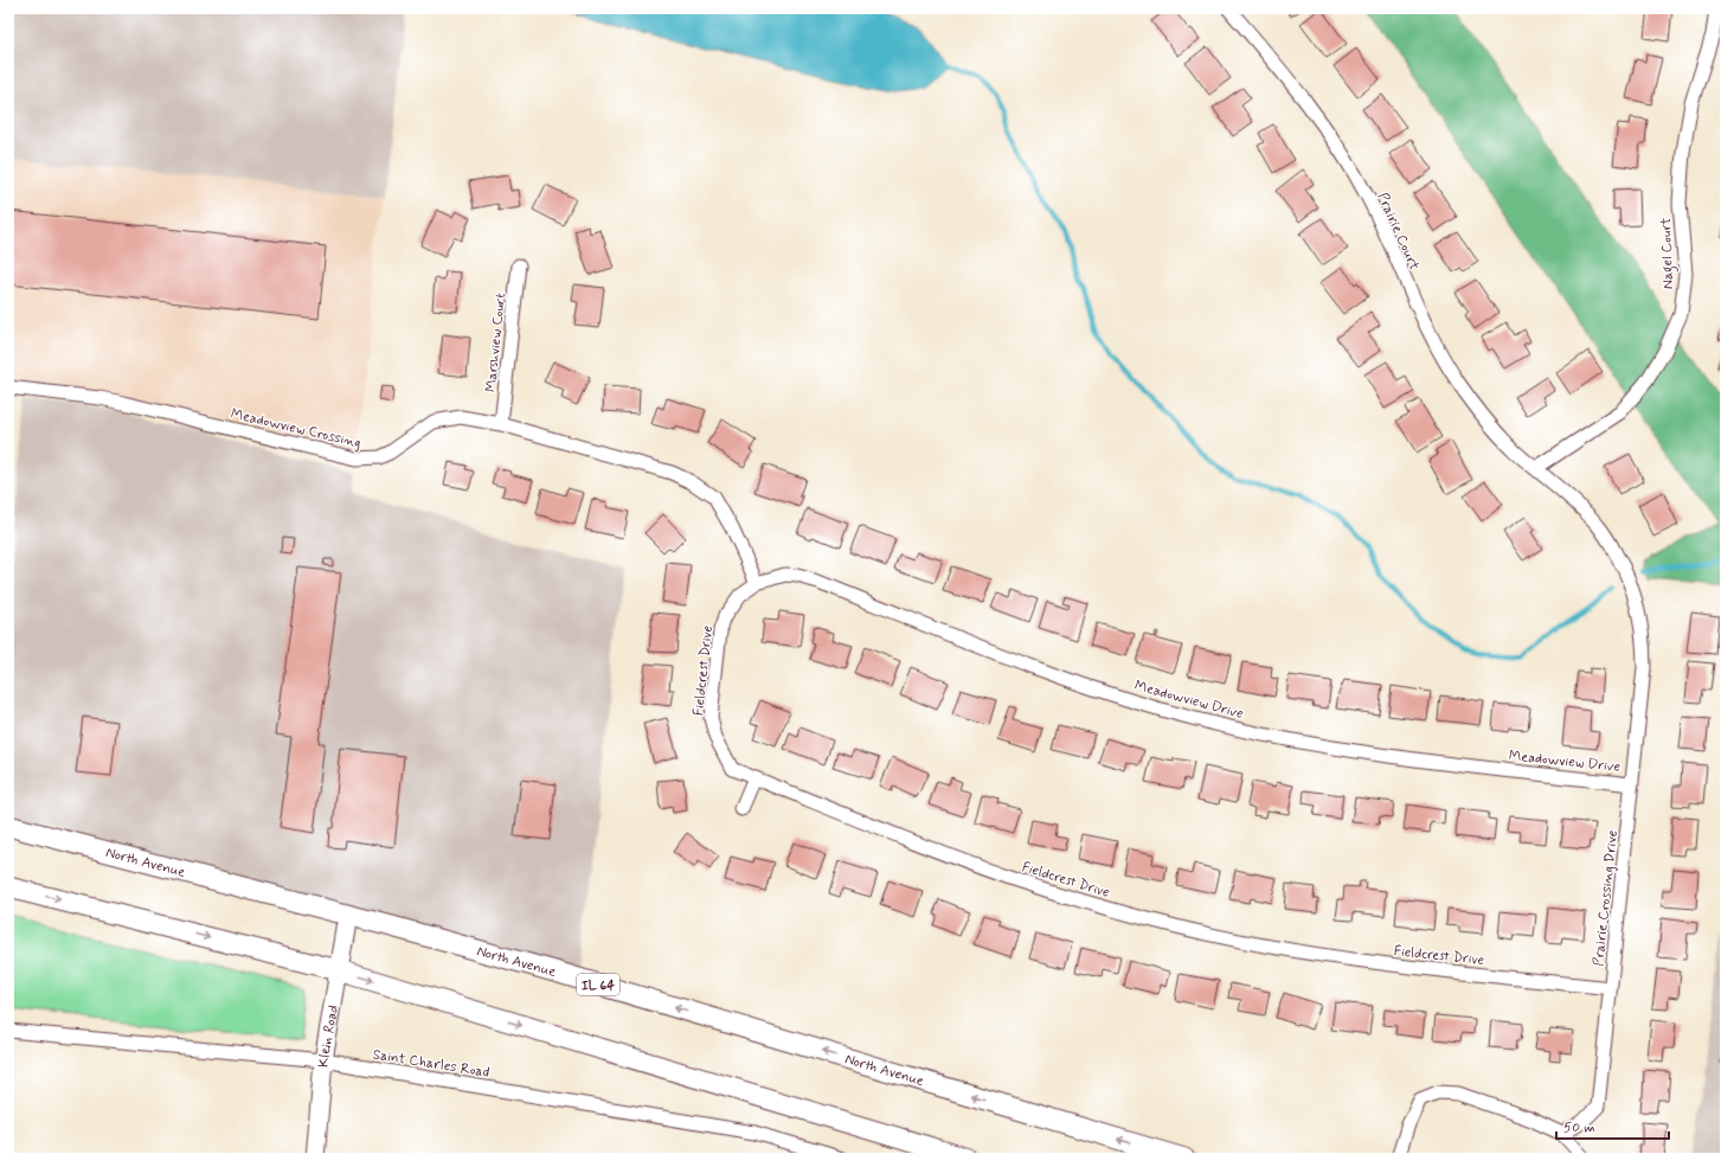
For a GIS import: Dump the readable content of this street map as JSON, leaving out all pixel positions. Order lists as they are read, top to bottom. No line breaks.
{"streets":{"main road":["North Avenue","IL 64"],"street":["Prairie Court","Nagel Court","Marshview Court","Meadowview Crossing","Fieldcrest Drive","Meadowview Drive","Prairie Crossing Drive","Klein Road","Saint Charles Road"]},"crossings":[["Prairie Court","Nagel Court"],["Prairie Court","Prairie Crossing Drive"],["Nagel Court","Prairie Crossing Drive"],["Marshview Court","Meadowview Crossing"],["Meadowview Crossing","Fieldcrest Drive"],["Meadowview Crossing","Meadowview Drive"],["Fieldcrest Drive","Meadowview Drive"],["Fieldcrest Drive","Prairie Crossing Drive"],["Meadowview Drive","Prairie Crossing Drive"],["North Avenue","Klein Road"],["Klein Road","Saint Charles Road"]],"scale_bar":"50 m"}
